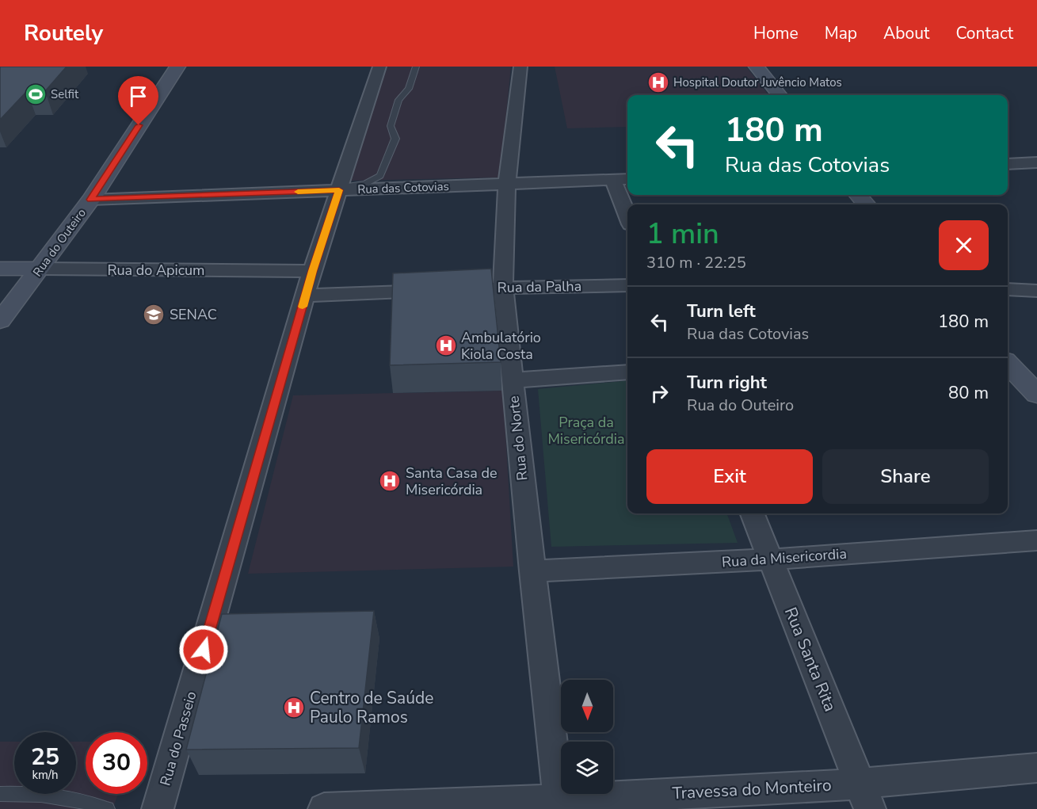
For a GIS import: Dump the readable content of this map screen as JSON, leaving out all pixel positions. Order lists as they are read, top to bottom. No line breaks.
{"streets":{"street":["Rua das Cotovias","Rua do Outeiro","Rua do Apicum","Rua da Palha","Rua do Norte","Rua da Misericordia","Rua Santa Rita","Rua do Passeio","Travessa do Monteiro"]},"crossings":[["Rua das Cotovias","Rua do Outeiro"],["Rua das Cotovias","Rua do Norte"],["Rua das Cotovias","Rua do Passeio"],["Rua do Outeiro","Rua do Apicum"],["Rua do Apicum","Rua do Passeio"],["Rua da Palha","Rua do Norte"],["Rua do Norte","Rua da Misericordia"],["Rua do Norte","Travessa do Monteiro"],["Rua da Misericordia","Rua Santa Rita"],["Rua Santa Rita","Travessa do Monteiro"]],"parks":["Praça da Misericórdia"],"places":{"hospital":["Hospital Doutor Juvêncio Matos","Ambulatório Kiola Costa","Santa Casa de Misericórdia","Centro de Saúde Paulo Ramos"],"sports":["Selfit"],"school or university":["SENAC"]},"north":"bottom","page":{"header":"Routely","nav":["Home","Map","About","Contact"],"turn":["180 m","Rua das Cotovias"],"heading":["1 min","310 m · 22:25"],"list":[{"name":"Turn left","note":"Rua das Cotovias","value":"180 m"},{"name":"Turn right","note":"Rua do Outeiro","value":"80 m"}],"buttons":["Exit","Share"],"speed":"25 km/h","limit":"30"}}
